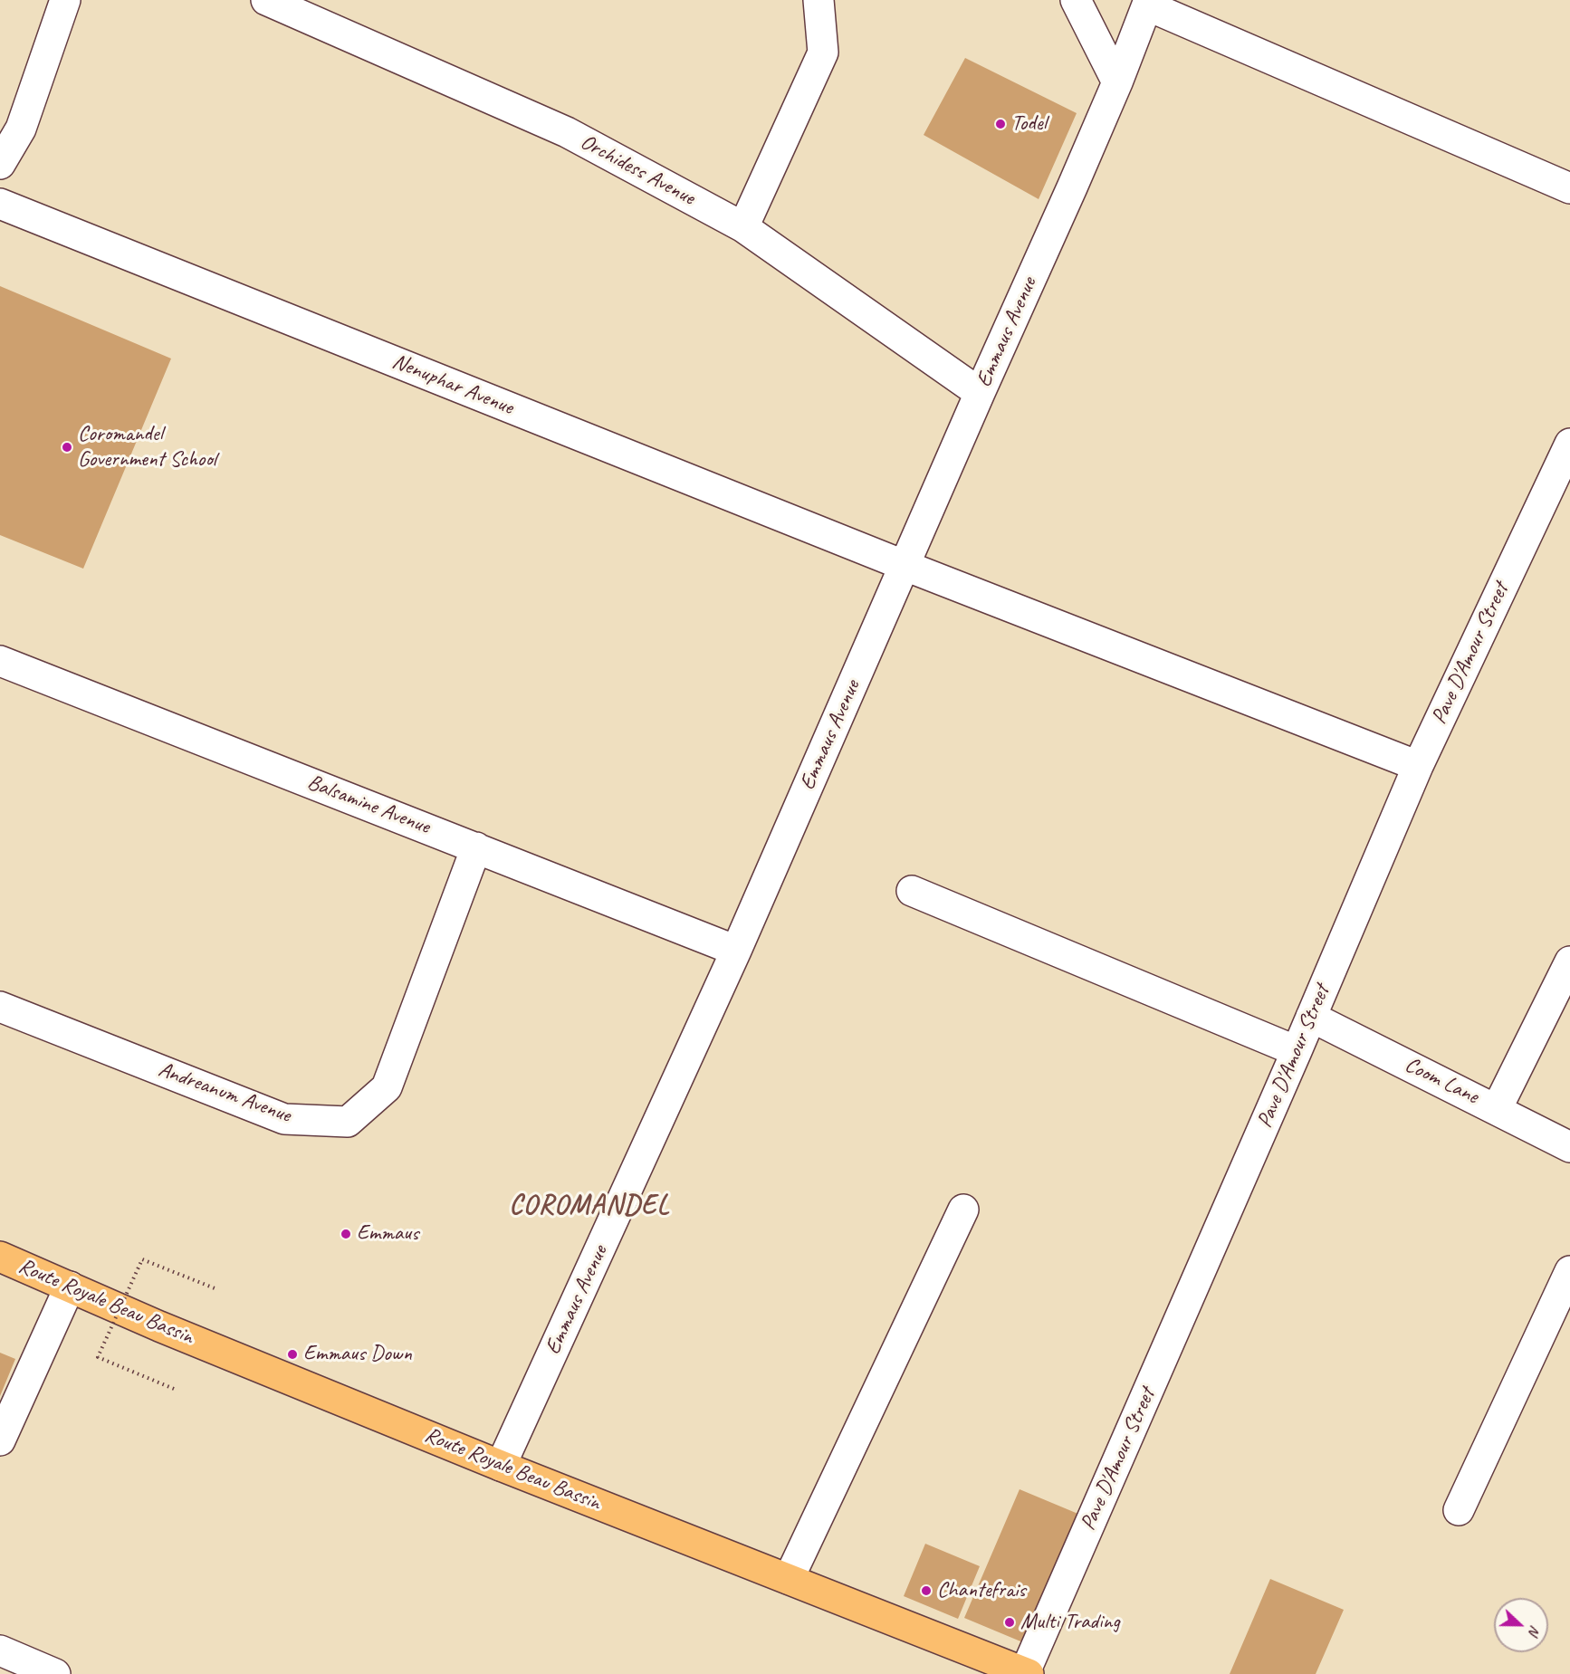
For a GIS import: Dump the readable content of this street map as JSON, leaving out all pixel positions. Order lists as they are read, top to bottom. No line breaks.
{"streets":{"main road":["Route Royale Beau Bassin"],"street":["Orchidess Avenue","Emmaus Avenue","Nenuphar Avenue","Pave D'Amour Street","Balsamine Avenue","Coom Lane","Andreanum Avenue"]},"crossings":[["Orchidess Avenue","Emmaus Avenue"],["Emmaus Avenue","Nenuphar Avenue"],["Emmaus Avenue","Balsamine Avenue"],["Emmaus Avenue","Route Royale Beau Bassin"],["Nenuphar Avenue","Pave D'Amour Street"],["Pave D'Amour Street","Coom Lane"],["Pave D'Amour Street","Route Royale Beau Bassin"],["Balsamine Avenue","Andreanum Avenue"]],"districts":["COROMANDEL"],"places":["Todel","Coromandel Government School","Emmaus","Emmaus Down","Chantefrais","Multi Trading"],"north":"right"}
